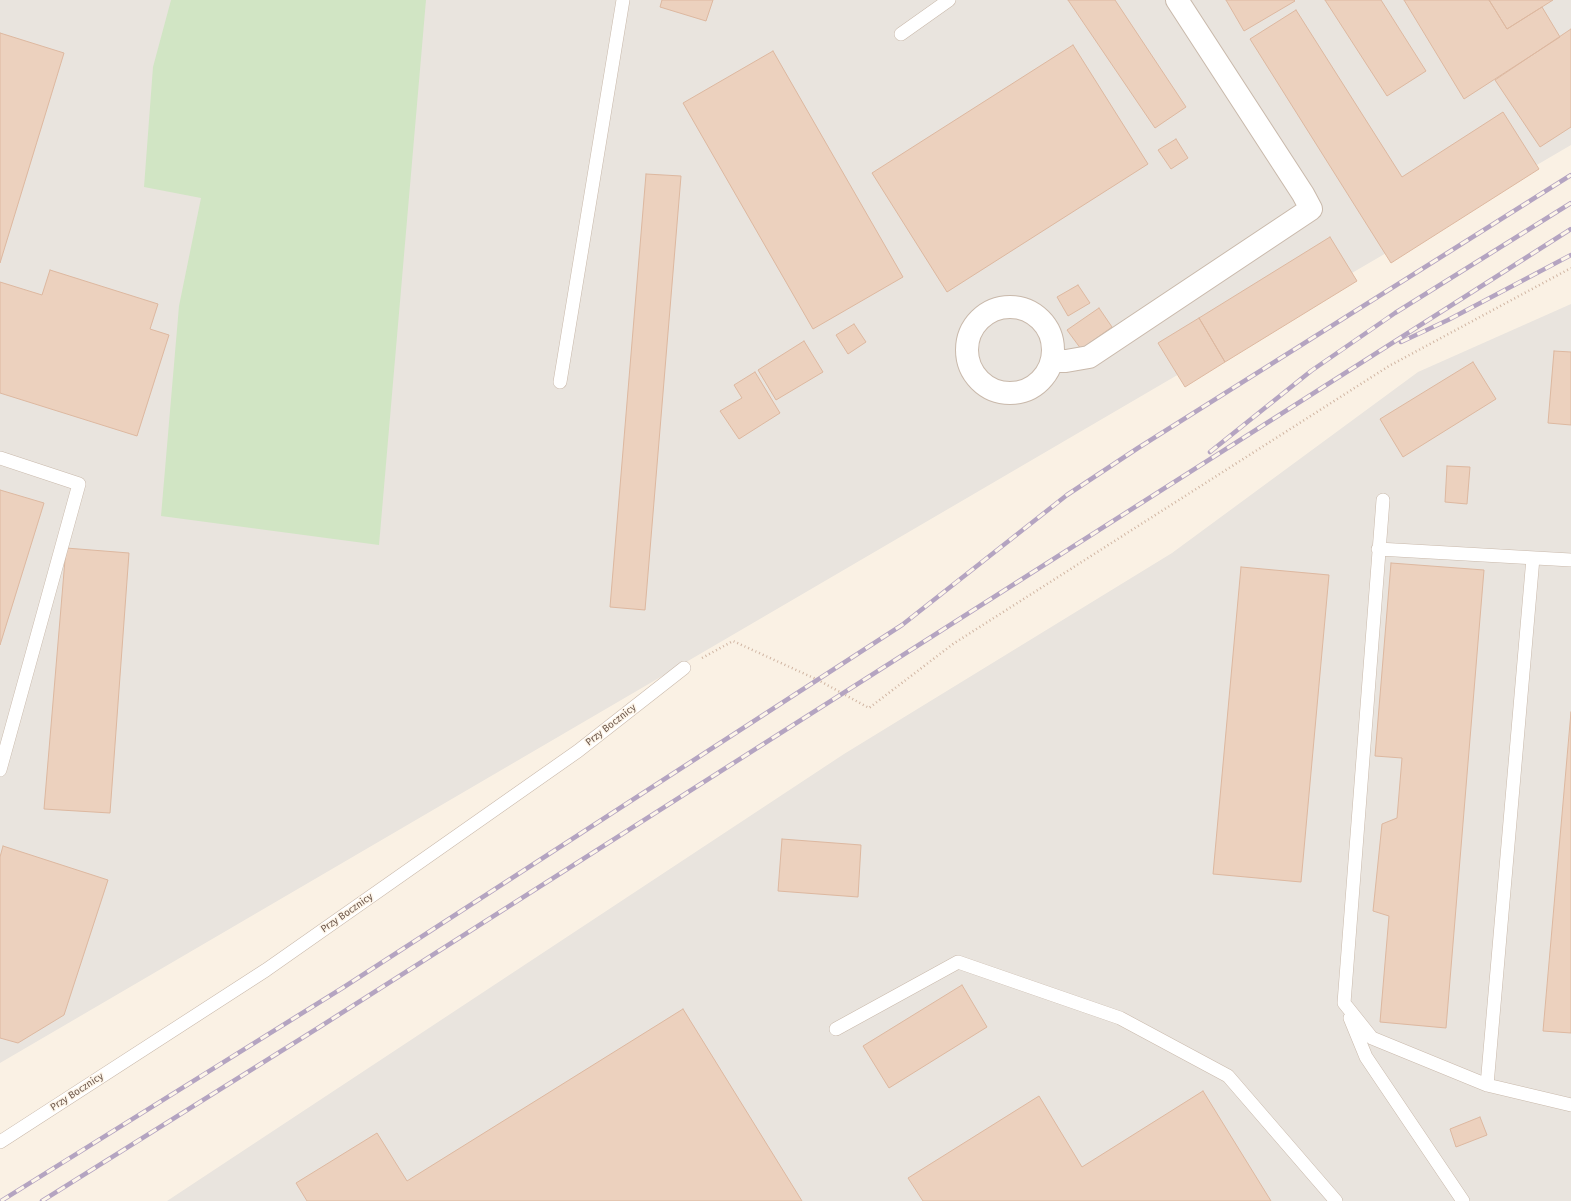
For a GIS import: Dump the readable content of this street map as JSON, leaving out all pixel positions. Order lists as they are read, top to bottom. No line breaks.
{"streets":{"lane":["Przy Bocznicy"]}}
